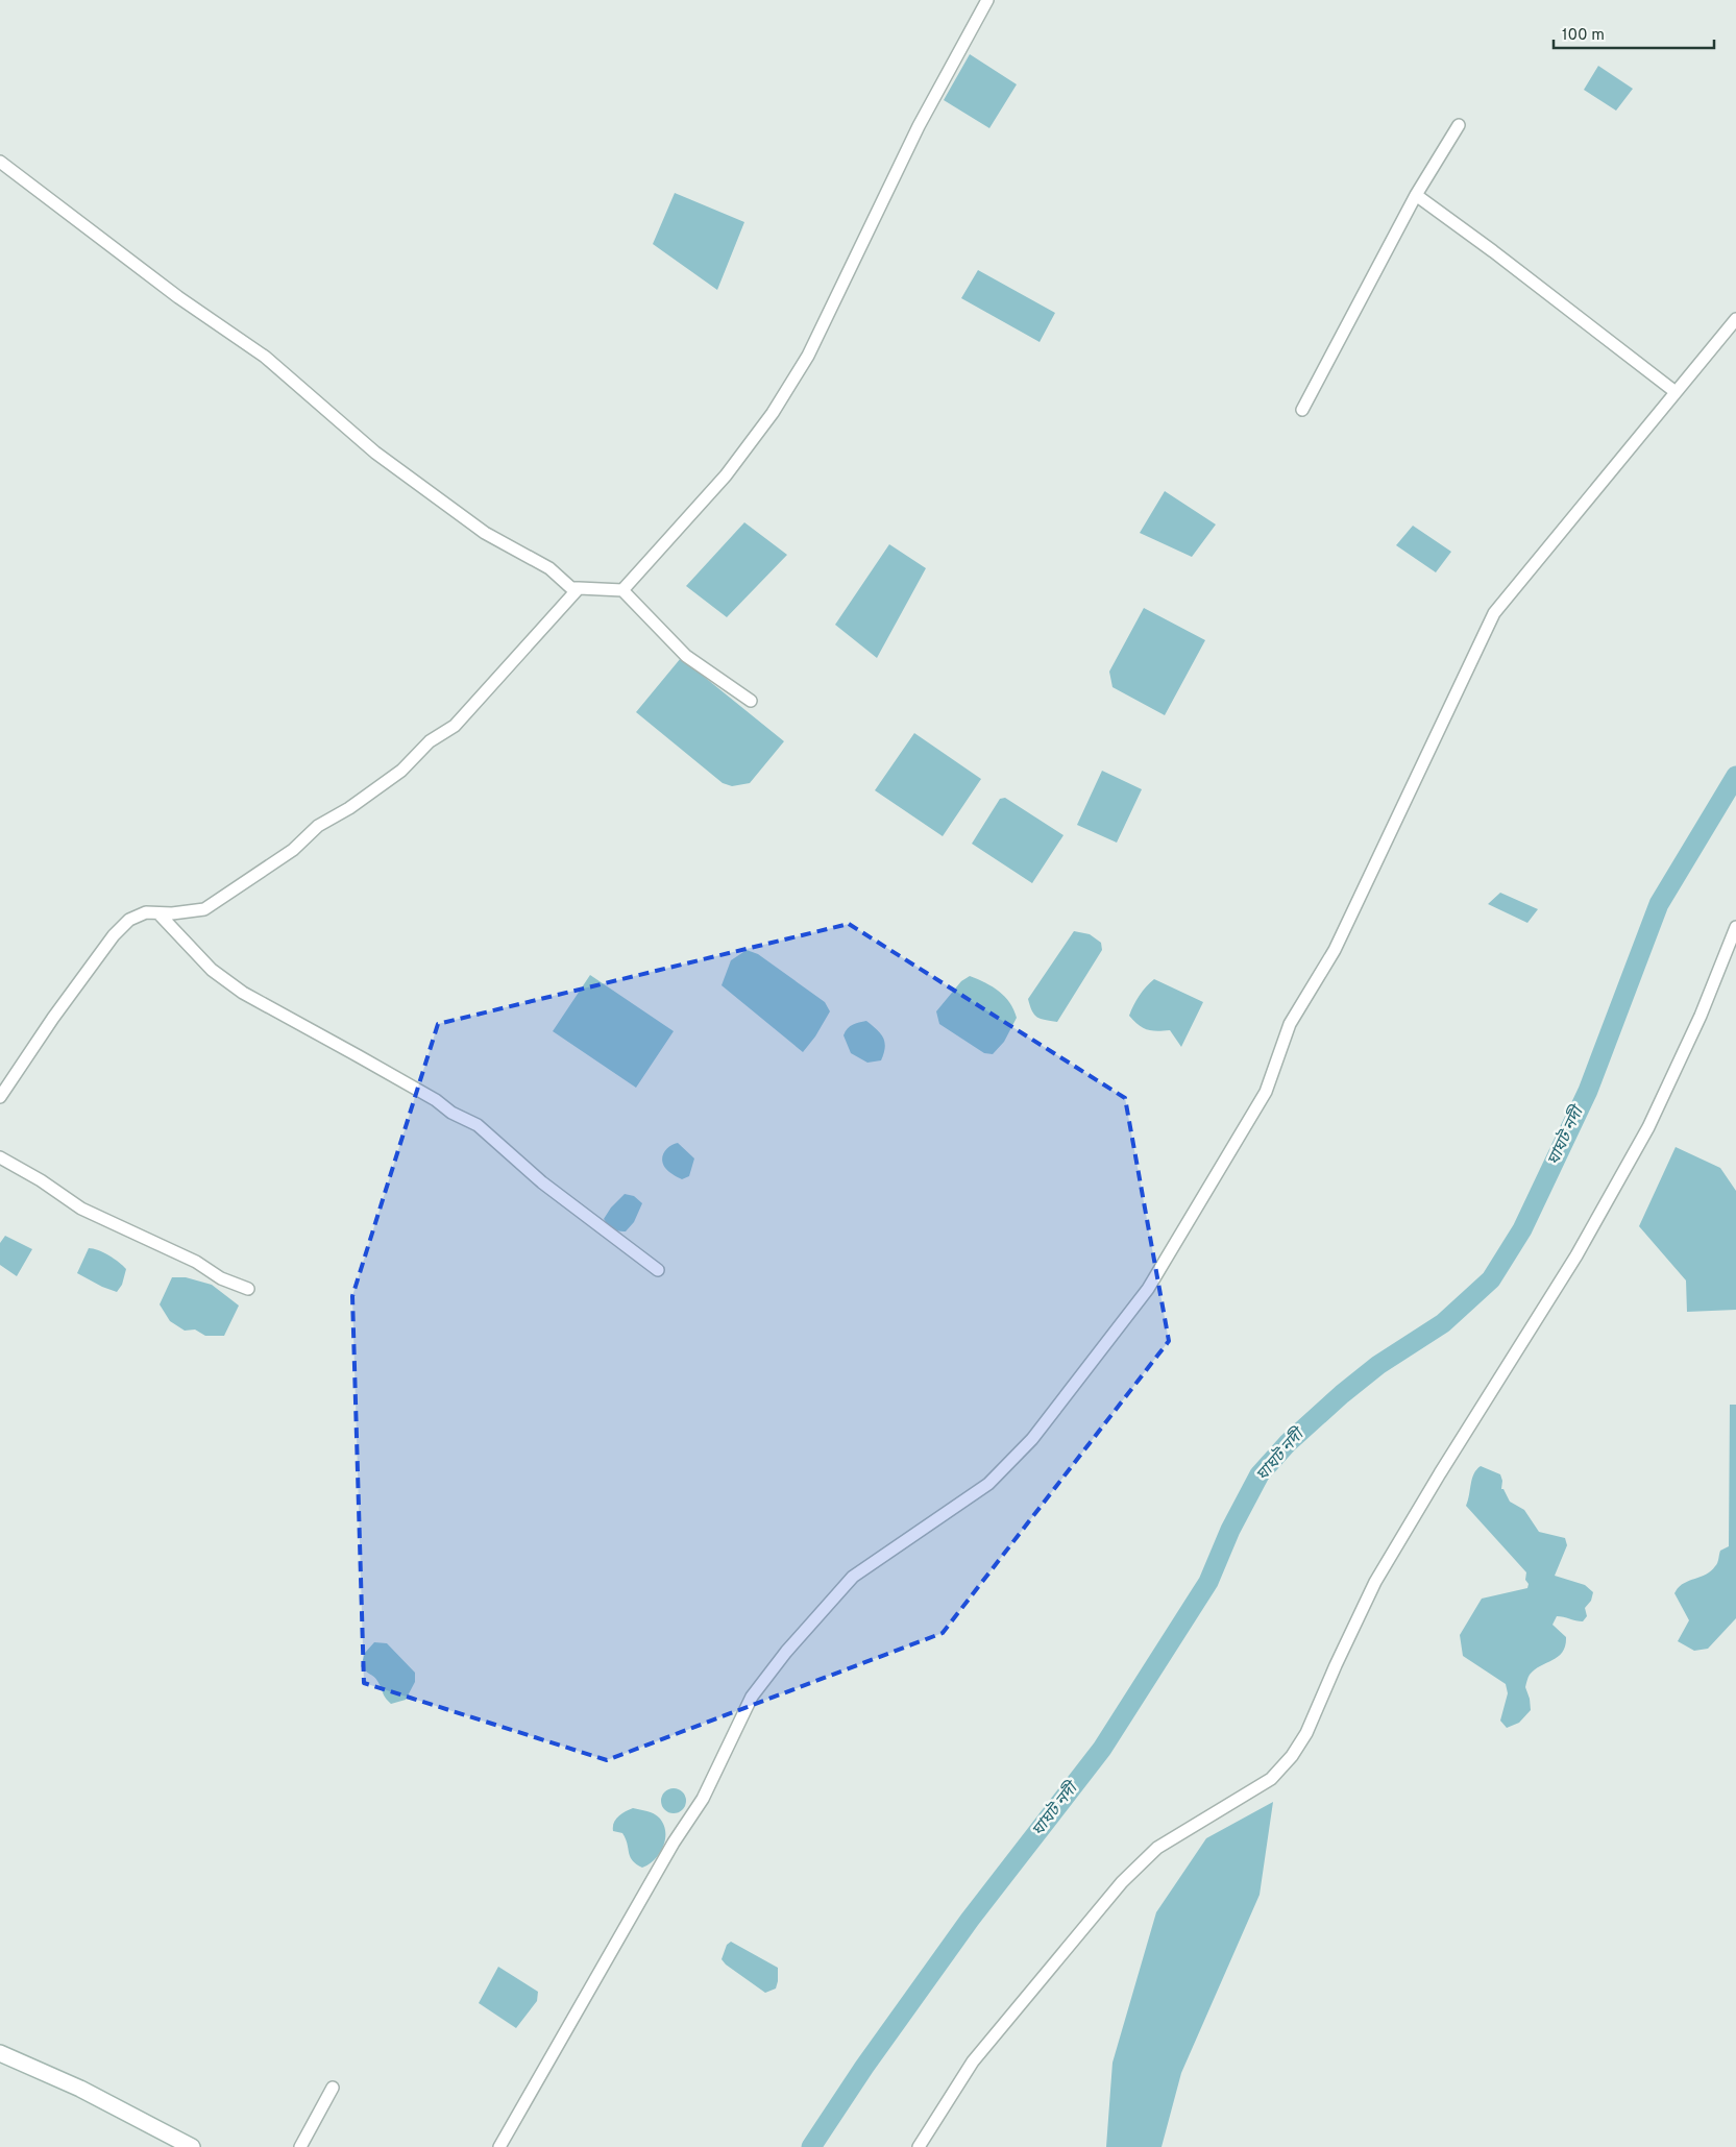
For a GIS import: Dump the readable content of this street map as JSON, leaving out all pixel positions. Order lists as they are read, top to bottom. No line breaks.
{"water":["ঘাঘট নদী"],"scale_bar":"100 m"}
